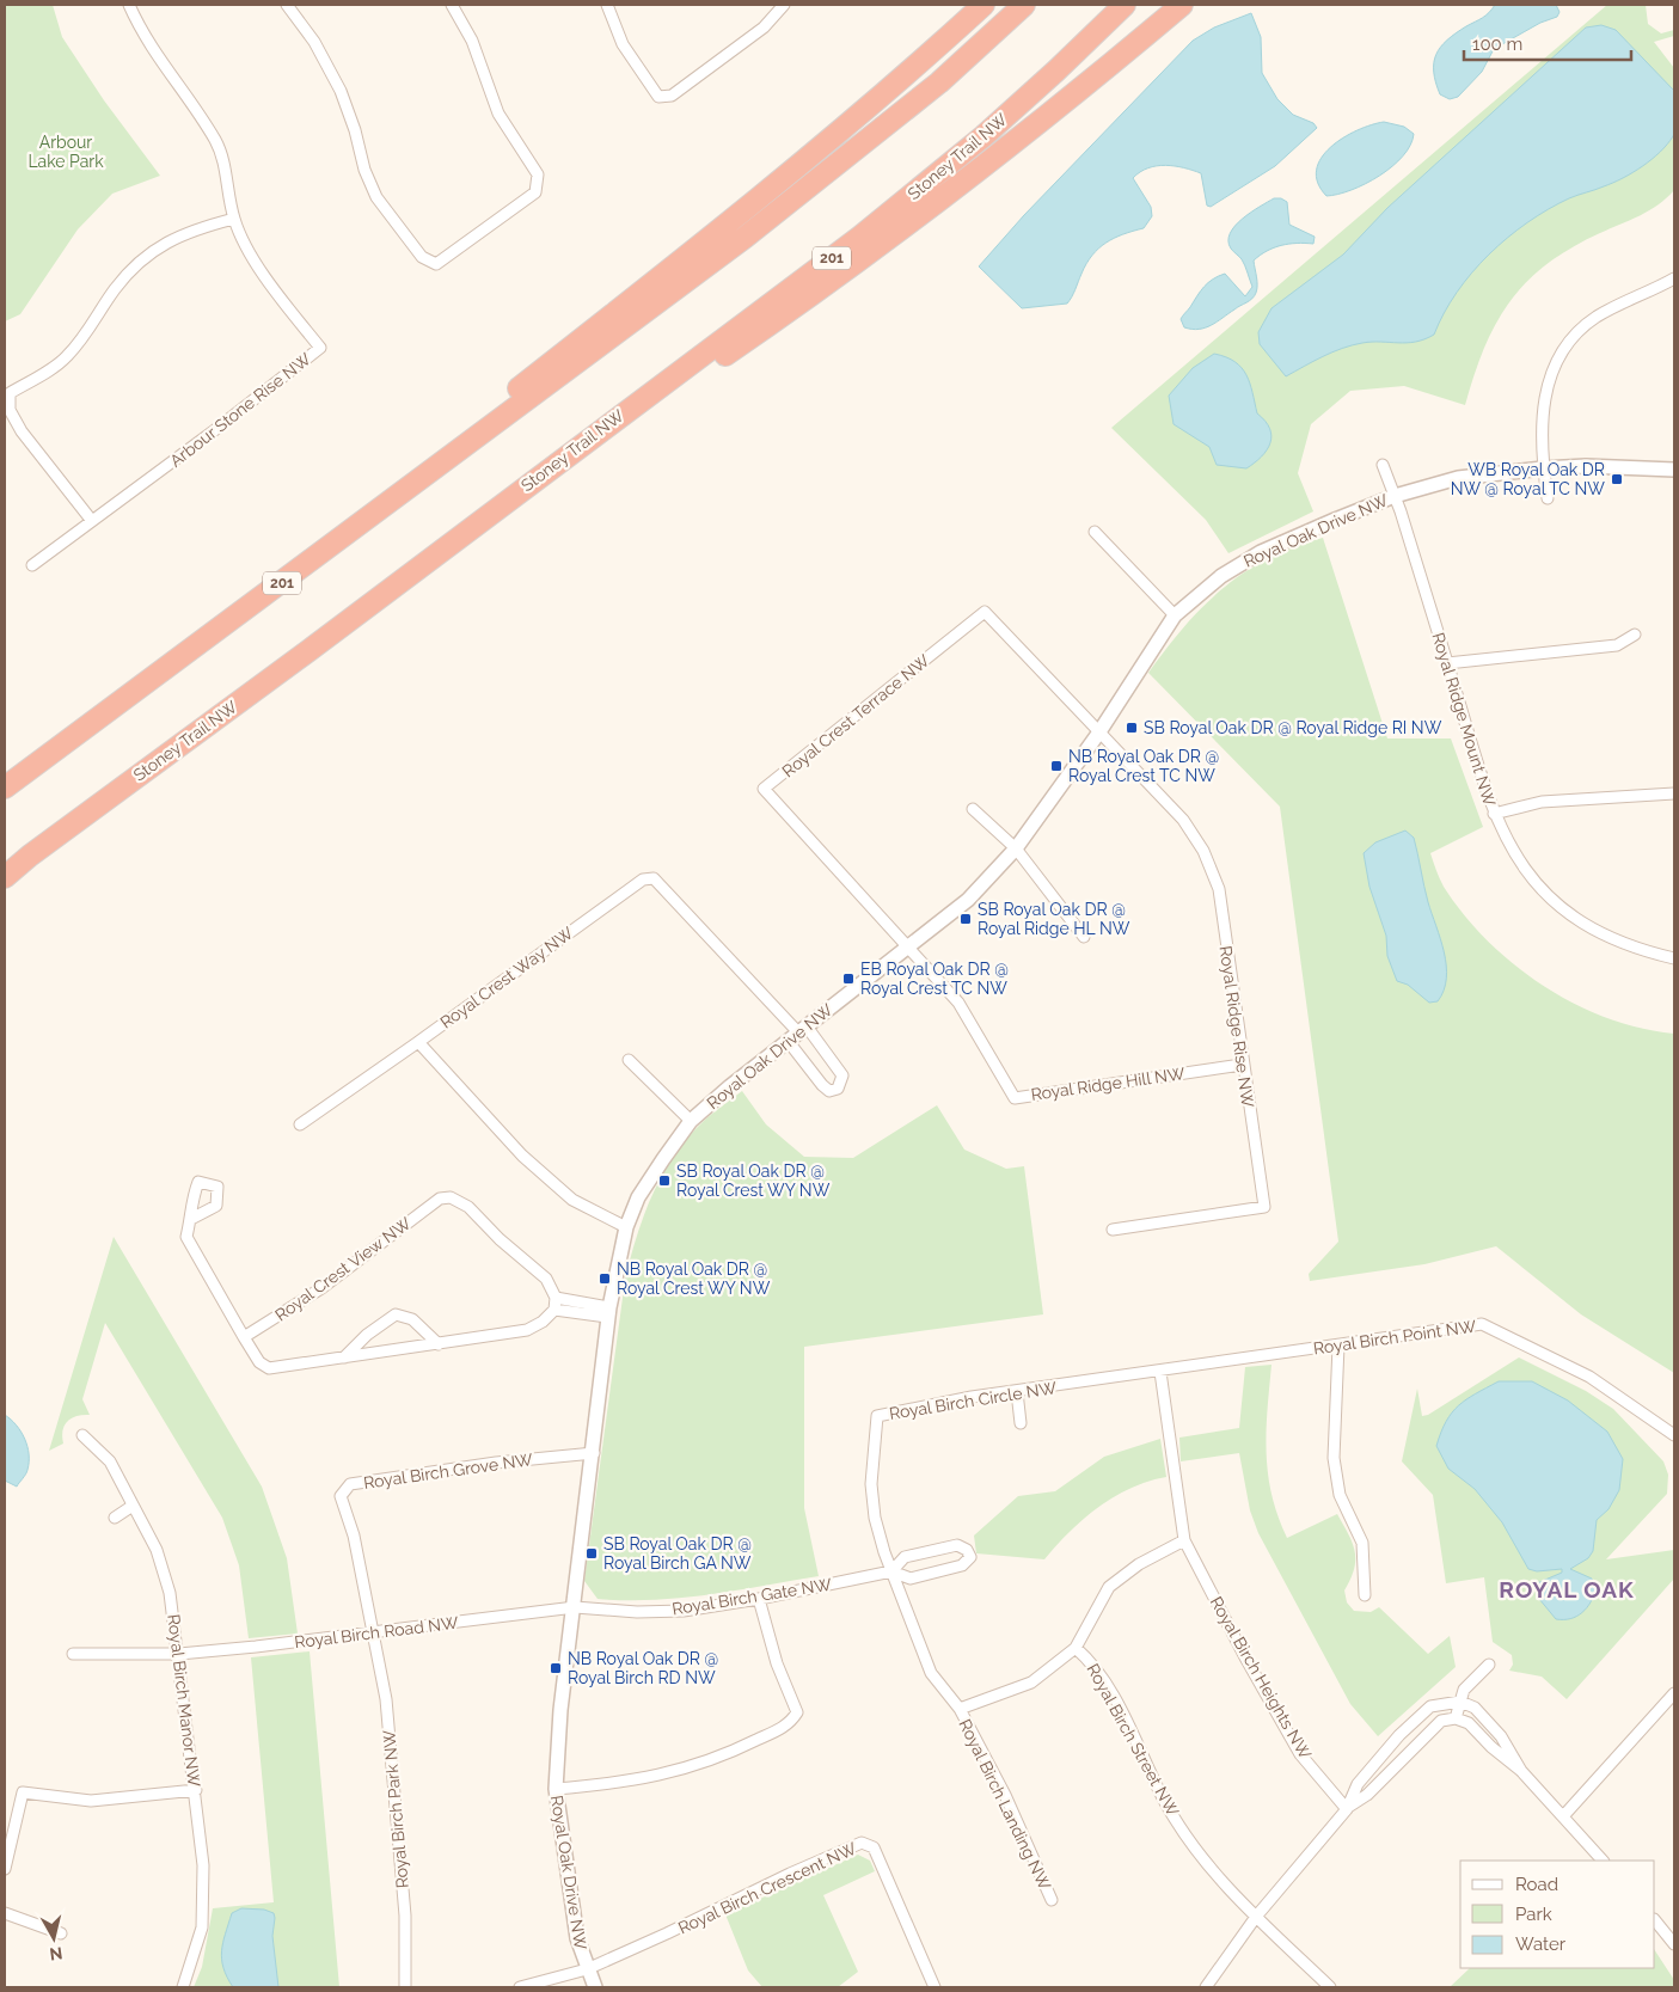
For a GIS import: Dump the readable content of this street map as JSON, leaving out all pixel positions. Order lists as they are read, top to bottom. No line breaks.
{"streets":{"highway":["Stoney Trail NW","201"],"street":["Arbour Stone Rise NW","Royal Oak Drive NW","Royal Crest Terrace NW","Royal Ridge Mount NW","Royal Crest Way NW","Royal Ridge Rise NW","Royal Ridge Hill NW","Royal Crest View NW","Royal Birch Point NW","Royal Birch Circle NW","Royal Birch Grove NW","Royal Birch Gate NW","Royal Birch Road NW","Royal Birch Heights NW","Royal Birch Manor NW","Royal Birch Street NW","Royal Birch Landing NW","Royal Birch Park NW","Royal Birch Crescent NW"]},"crossings":[["Royal Oak Drive NW","Royal Crest Terrace NW"],["Royal Oak Drive NW","Royal Ridge Mount NW"],["Royal Oak Drive NW","Royal Crest Way NW"],["Royal Oak Drive NW","Royal Ridge Rise NW"],["Royal Oak Drive NW","Royal Ridge Hill NW"],["Royal Oak Drive NW","Royal Birch Grove NW"],["Royal Oak Drive NW","Royal Birch Gate NW"],["Royal Oak Drive NW","Royal Birch Road NW"],["Royal Oak Drive NW","Royal Birch Crescent NW"],["Royal Crest Terrace NW","Royal Ridge Rise NW"],["Royal Crest Terrace NW","Royal Ridge Hill NW"],["Royal Ridge Rise NW","Royal Ridge Hill NW"],["Royal Birch Point NW","Royal Birch Circle NW"],["Royal Birch Circle NW","Royal Birch Gate NW"],["Royal Birch Circle NW","Royal Birch Landing NW"],["Royal Birch Grove NW","Royal Birch Road NW"],["Royal Birch Grove NW","Royal Birch Park NW"],["Royal Birch Gate NW","Royal Birch Road NW"],["Royal Birch Road NW","Royal Birch Manor NW"],["Royal Birch Road NW","Royal Birch Park NW"]],"districts":["ROYAL OAK"],"parks":["Arbour Lake Park"],"places":{"transit":["WB Royal Oak DR NW @ Royal TC NW","SB Royal Oak DR @ Royal Ridge RI NW","NB Royal Oak DR @ Royal Crest TC NW","SB Royal Oak DR @ Royal Ridge HL NW","EB Royal Oak DR @ Royal Crest TC NW","SB Royal Oak DR @ Royal Crest WY NW","NB Royal Oak DR @ Royal Crest WY NW","SB Royal Oak DR @ Royal Birch GA NW","NB Royal Oak DR @ Royal Birch RD NW"]},"legend":["Road","Park","Water"],"scale_bar":"100 m","north":"bottom"}
